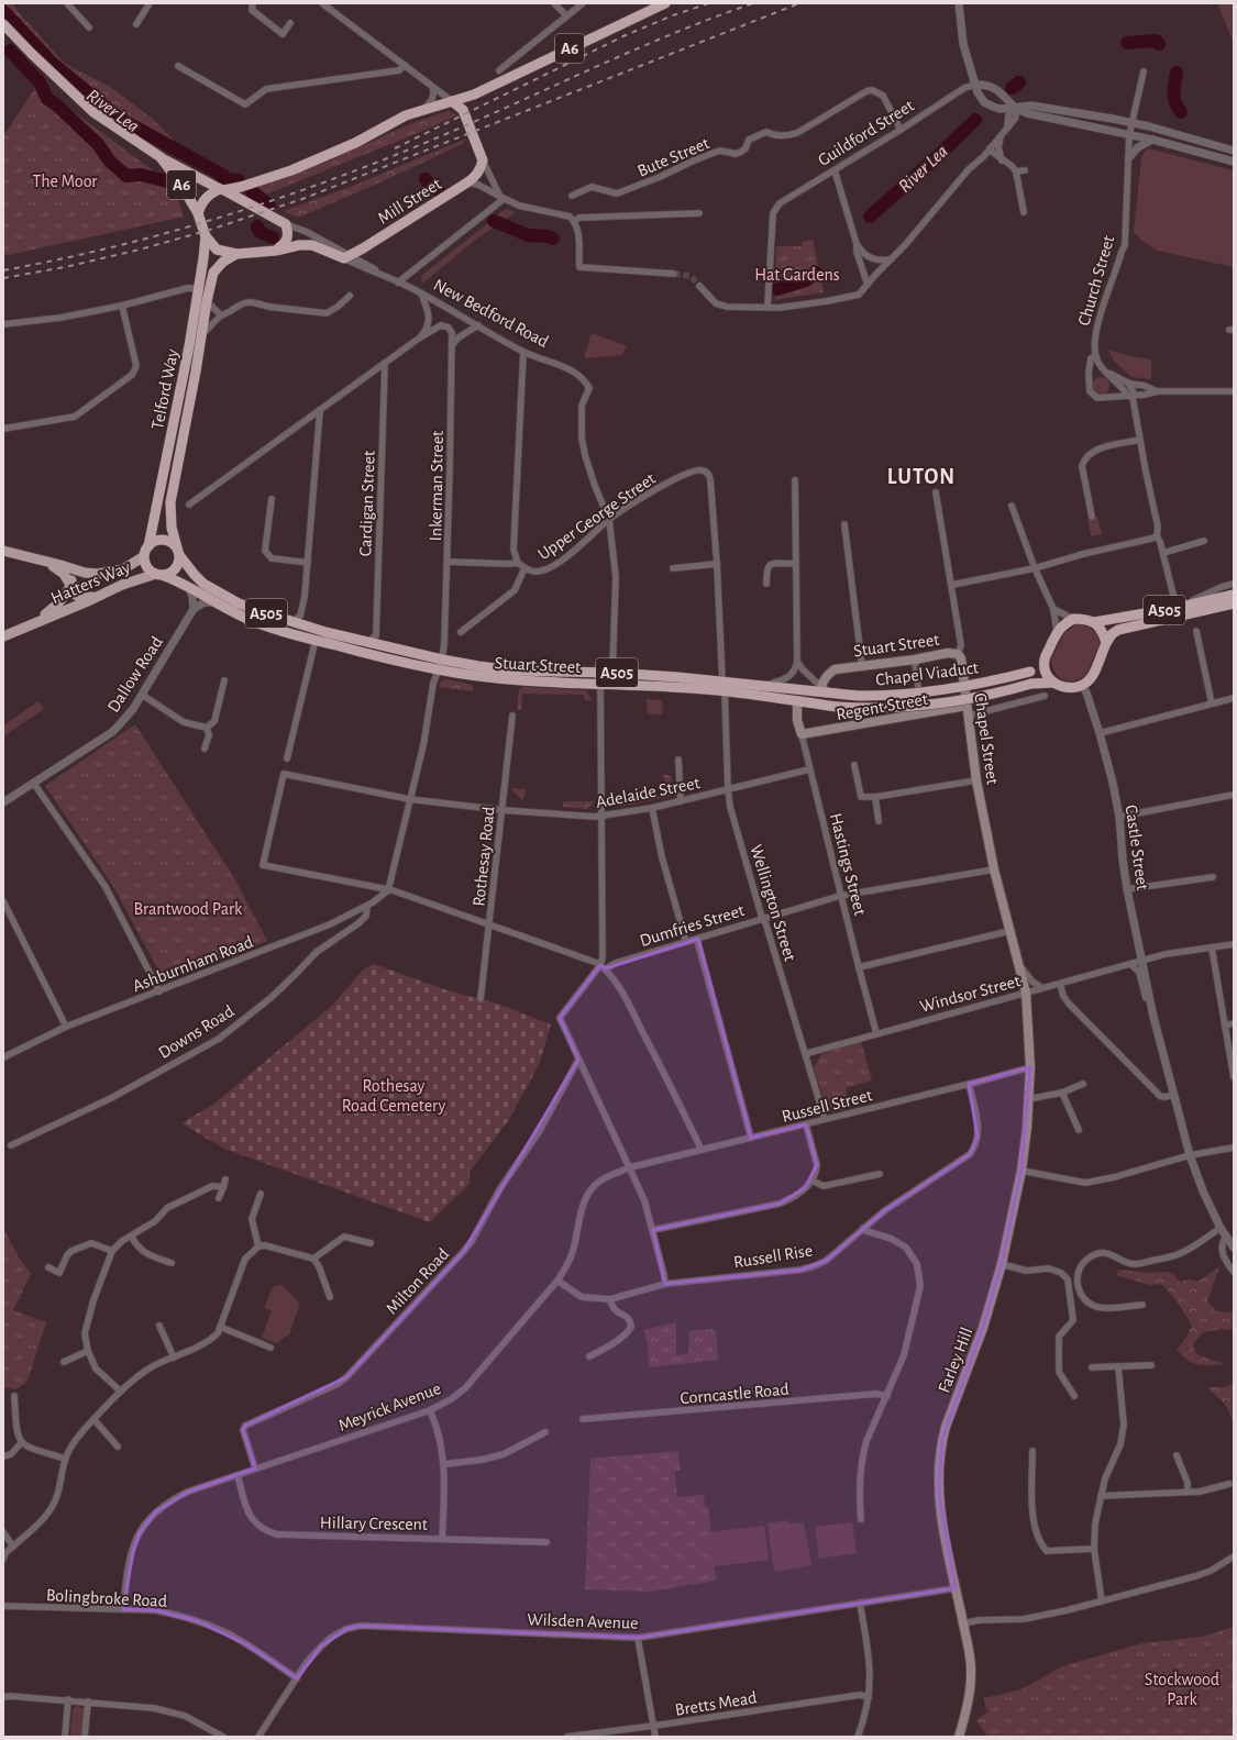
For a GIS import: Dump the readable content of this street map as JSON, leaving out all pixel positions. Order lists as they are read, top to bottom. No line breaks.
{"streets":{"highway":["A6","Mill Street","New Bedford Road","Telford Way","A505","Stuart Street","Chapel Viaduct"],"main road":["Hatters Way","Regent Street","Chapel Street","Hastings Street","Farley Hill"],"street":["Guildford Street","Bute Street","Church Street","Inkerman Street","Cardigan Street","Upper George Street","Dallow Road","Adelaide Street","Castle Street","Rothesay Road","Wellington Street","Dumfries Street","Ashburnham Road","Windsor Street","Downs Road","Russell Street","Russell Rise","Milton Road","Corncastle Road","Meyrick Avenue","Hillary Crescent","Bolingbroke Road","Wilsden Avenue","Bretts Mead"]},"crossings":[["Guildford Street","Bute Street"],["Mill Street","New Bedford Road"],["New Bedford Road","Telford Way"],["New Bedford Road","Upper George Street"],["Telford Way","Hatters Way"],["Telford Way","A505"],["Inkerman Street","Stuart Street"],["Cardigan Street","A505"],["Cardigan Street","Stuart Street"],["Upper George Street","Wellington Street"],["Hatters Way","A505"],["A505","Stuart Street"],["A505","Chapel Viaduct"],["A505","Castle Street"],["Stuart Street","Chapel Viaduct"],["Stuart Street","Chapel Street"],["Stuart Street","Hastings Street"],["Stuart Street","Wellington Street"],["Chapel Viaduct","Castle Street"],["Regent Street","Chapel Street"],["Regent Street","Hastings Street"],["Chapel Street","Dumfries Street"],["Chapel Street","Windsor Street"],["Chapel Street","Farley Hill"],["Adelaide Street","Rothesay Road"],["Adelaide Street","Hastings Street"],["Adelaide Street","Wellington Street"],["Adelaide Street","Ashburnham Road"],["Castle Street","Windsor Street"],["Hastings Street","Dumfries Street"],["Hastings Street","Windsor Street"],["Wellington Street","Dumfries Street"],["Wellington Street","Windsor Street"],["Wellington Street","Russell Street"],["Ashburnham Road","Downs Road"],["Windsor Street","Farley Hill"],["Russell Street","Russell Rise"],["Russell Street","Farley Hill"],["Russell Street","Meyrick Avenue"],["Russell Rise","Meyrick Avenue"],["Milton Road","Meyrick Avenue"],["Farley Hill","Wilsden Avenue"],["Meyrick Avenue","Hillary Crescent"],["Meyrick Avenue","Bolingbroke Road"],["Bolingbroke Road","Wilsden Avenue"]],"districts":["LUTON"],"water":["River Lea"],"parks":["The Moor","Hat Gardens","Brantwood Park","Rothesay Road Cemetery","Stockwood Park"]}
